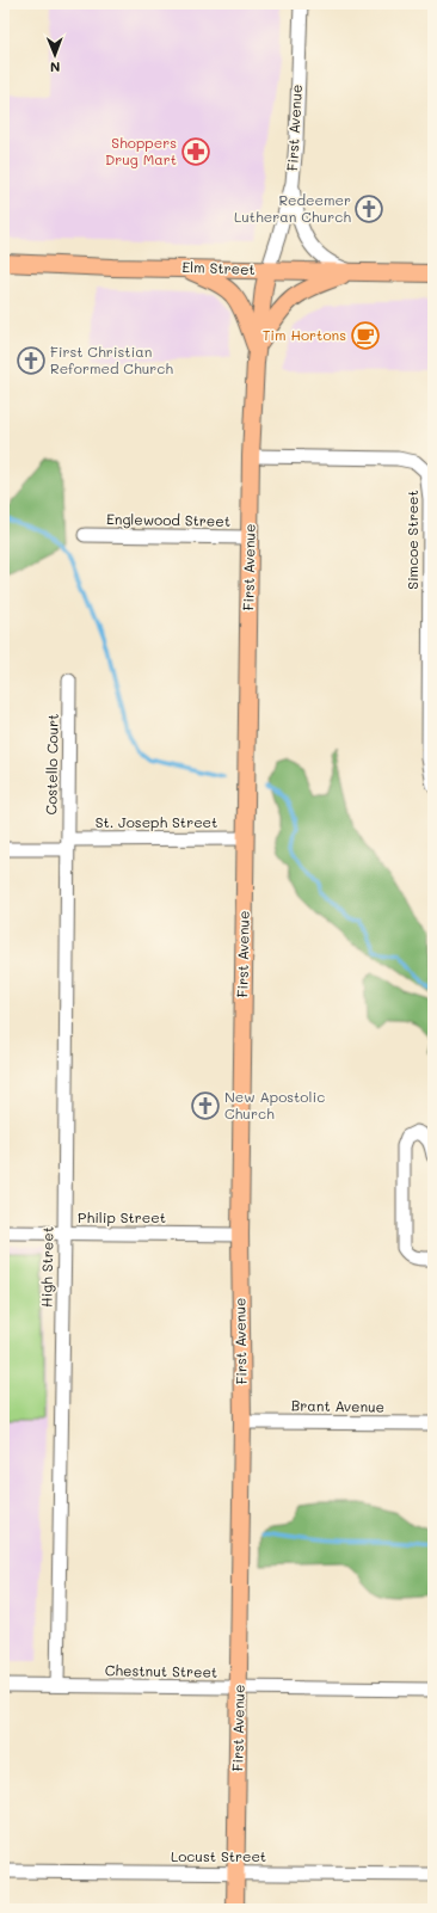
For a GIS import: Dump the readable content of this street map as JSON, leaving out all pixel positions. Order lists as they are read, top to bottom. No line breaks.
{"streets":{"main road":["First Avenue","Elm Street"],"street":["Englewood Street","Simcoe Street","Costello Court","St. Joseph Street","Philip Street","High Street","Brant Avenue","Chestnut Street","Locust Street"]},"crossings":[["First Avenue","Elm Street"],["First Avenue","Englewood Street"],["First Avenue","Simcoe Street"],["First Avenue","St. Joseph Street"],["First Avenue","Philip Street"],["First Avenue","Brant Avenue"],["First Avenue","Chestnut Street"],["First Avenue","Locust Street"],["Costello Court","St. Joseph Street"],["Costello Court","High Street"],["St. Joseph Street","High Street"],["Philip Street","High Street"],["High Street","Chestnut Street"]],"places":{"pharmacy":["Shoppers Drug Mart"],"church":["Redeemer Lutheran Church","First Christian Reformed Church","New Apostolic Church"],"cafe":["Tim Hortons"]},"north":"bottom"}
